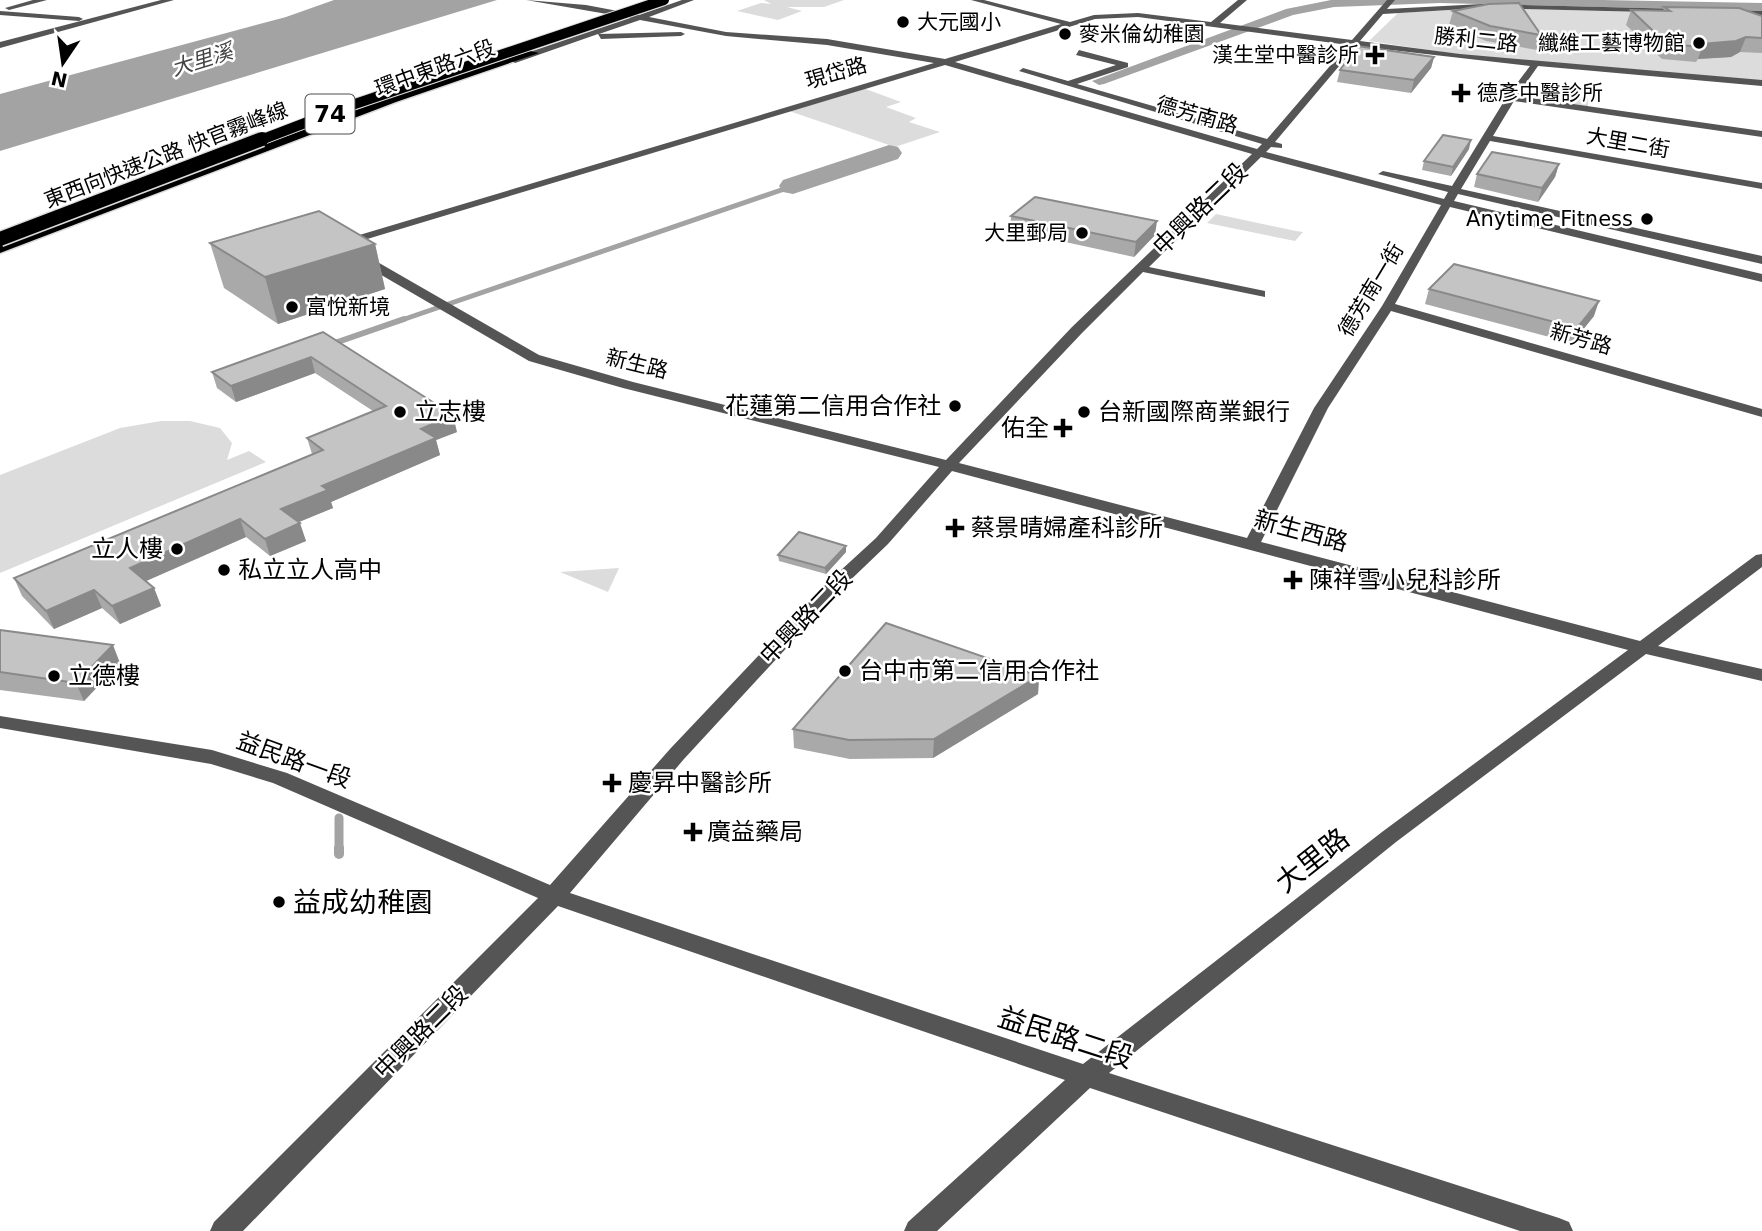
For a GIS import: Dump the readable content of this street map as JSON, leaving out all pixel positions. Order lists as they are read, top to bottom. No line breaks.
{"streets":{"highway":["74","東西向快速公路 快官霧峰線"],"street":["勝利二路","環中東路六段","現岱路","德芳南路","大里二街","中興路二段","德芳南一街","新芳路","新生路","新生西路","益民路一段","大里路","益民路二段"]},"crossings":[["勝利二路","現岱路"],["勝利二路","中興路二段"],["勝利二路","德芳南一街"],["環中東路六段","德芳南路"],["環中東路六段","東西向快速公路 快官霧峰線"],["現岱路","德芳南路"],["現岱路","中興路二段"],["現岱路","新生路"],["德芳南路","東西向快速公路 快官霧峰線"],["德芳南路","中興路二段"],["德芳南路","德芳南一街"],["大里二街","德芳南一街"],["中興路二段","新生路"],["中興路二段","新生西路"],["中興路二段","益民路一段"],["中興路二段","益民路二段"],["德芳南一街","新芳路"],["德芳南一街","新生西路"],["新生路","新生西路"],["新生西路","大里路"],["益民路一段","益民路二段"],["大里路","益民路二段"]],"water":["大里溪"],"places":{"other":["大元國小","麥米倫幼稚園","纖維工藝博物館","Anytime Fitness","大里郵局","富悅新境","花蓮第二信用合作社","立志樓","台新國際商業銀行","立人樓","私立立人高中","台中市第二信用合作社","立德樓","益成幼稚園"],"health":["漢生堂中醫診所","德彥中醫診所","佑全","蔡景晴婦產科診所","陳祥雪小兒科診所","慶昇中醫診所","廣益藥局"]},"north":"bottom"}
